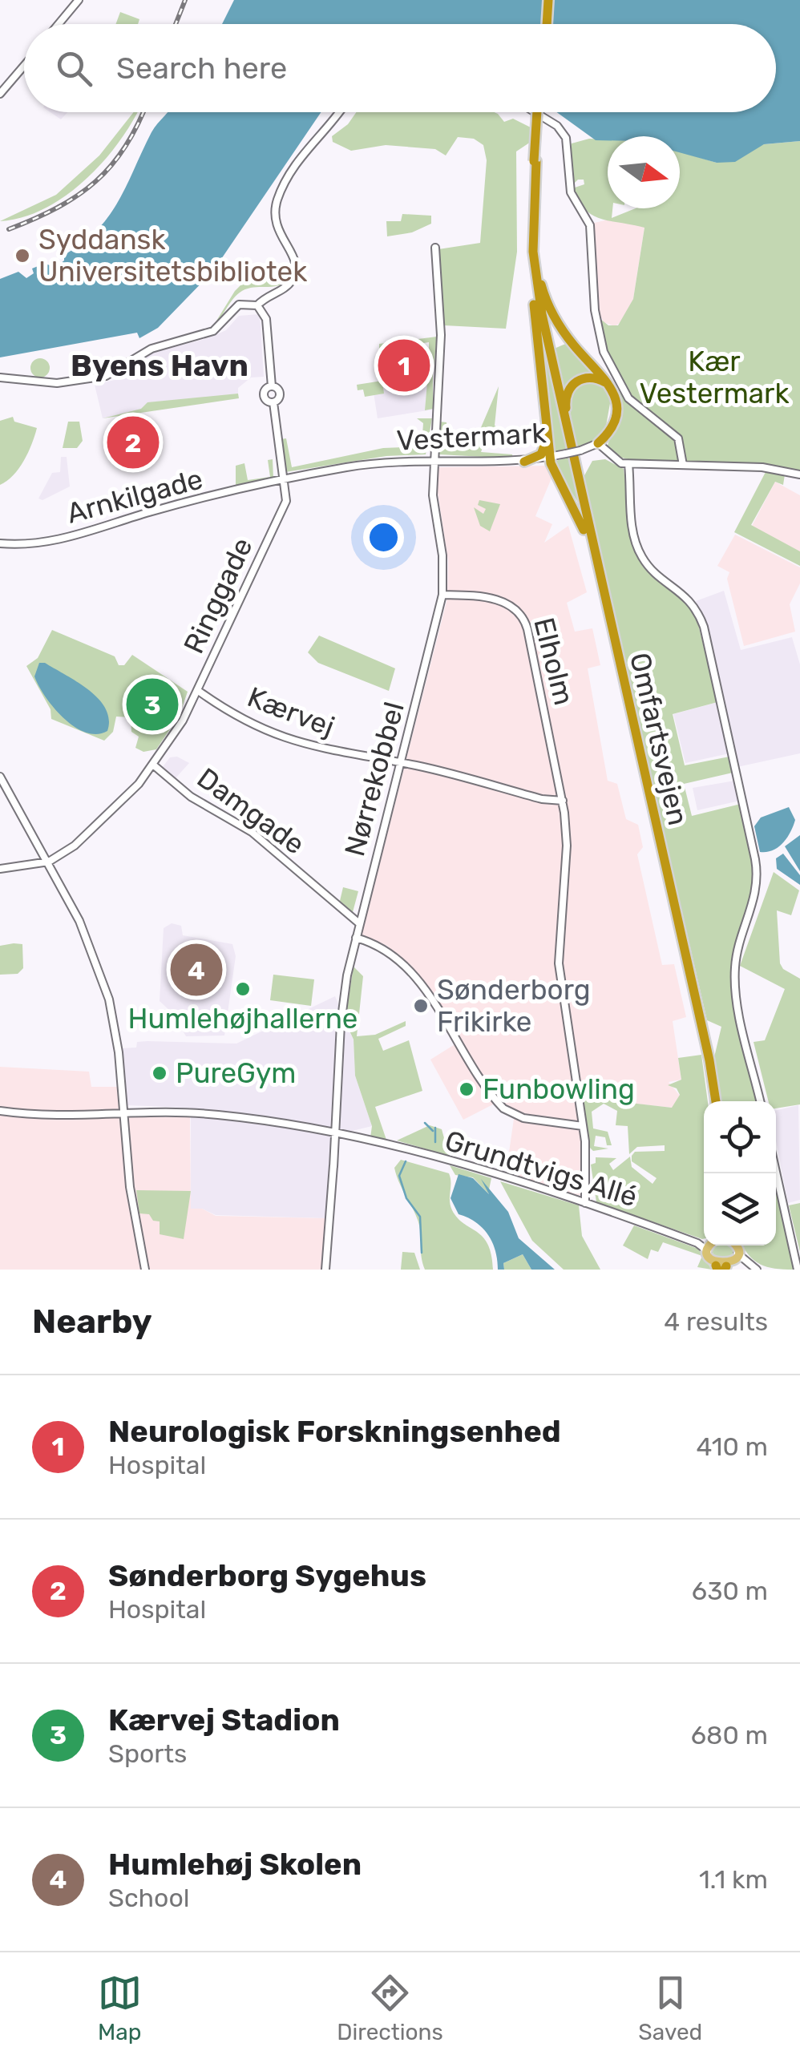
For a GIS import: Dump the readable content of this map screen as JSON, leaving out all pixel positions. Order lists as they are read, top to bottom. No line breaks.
{"streets":{"highway":["Omfartsvejen"],"street":["Vestermark","Arnkilgade","Ringgade","Elholm","Kærvej","Nørrekobbel","Damgade","Grundtvigs Allé"]},"crossings":[["Vestermark","Arnkilgade"],["Vestermark","Ringgade"],["Vestermark","Nørrekobbel"],["Arnkilgade","Ringgade"],["Ringgade","Kærvej"],["Ringgade","Damgade"],["Elholm","Kærvej"],["Elholm","Nørrekobbel"],["Kærvej","Nørrekobbel"],["Nørrekobbel","Damgade"],["Nørrekobbel","Grundtvigs Allé"]],"districts":["Byens Havn"],"parks":["Kær Vestermark"],"places":["Syddansk Universitetsbibliotek","Humlehøjhallerne","Sønderborg Frikirke","PureGym","Funbowling"],"north":"right","page":{"search":"Search here","pins":["1","2","3","4"],"heading":["Nearby","4 results"],"list":[{"mark":"1","name":"Neurologisk Forskningsenhed","note":"Hospital","value":"410 m"},{"mark":"2","name":"Sønderborg Sygehus","note":"Hospital","value":"630 m"},{"mark":"3","name":"Kærvej Stadion","note":"Sports","value":"680 m"},{"mark":"4","name":"Humlehøj Skolen","note":"School","value":"1.1 km"}],"nav":["Map","Directions","Saved"]}}
